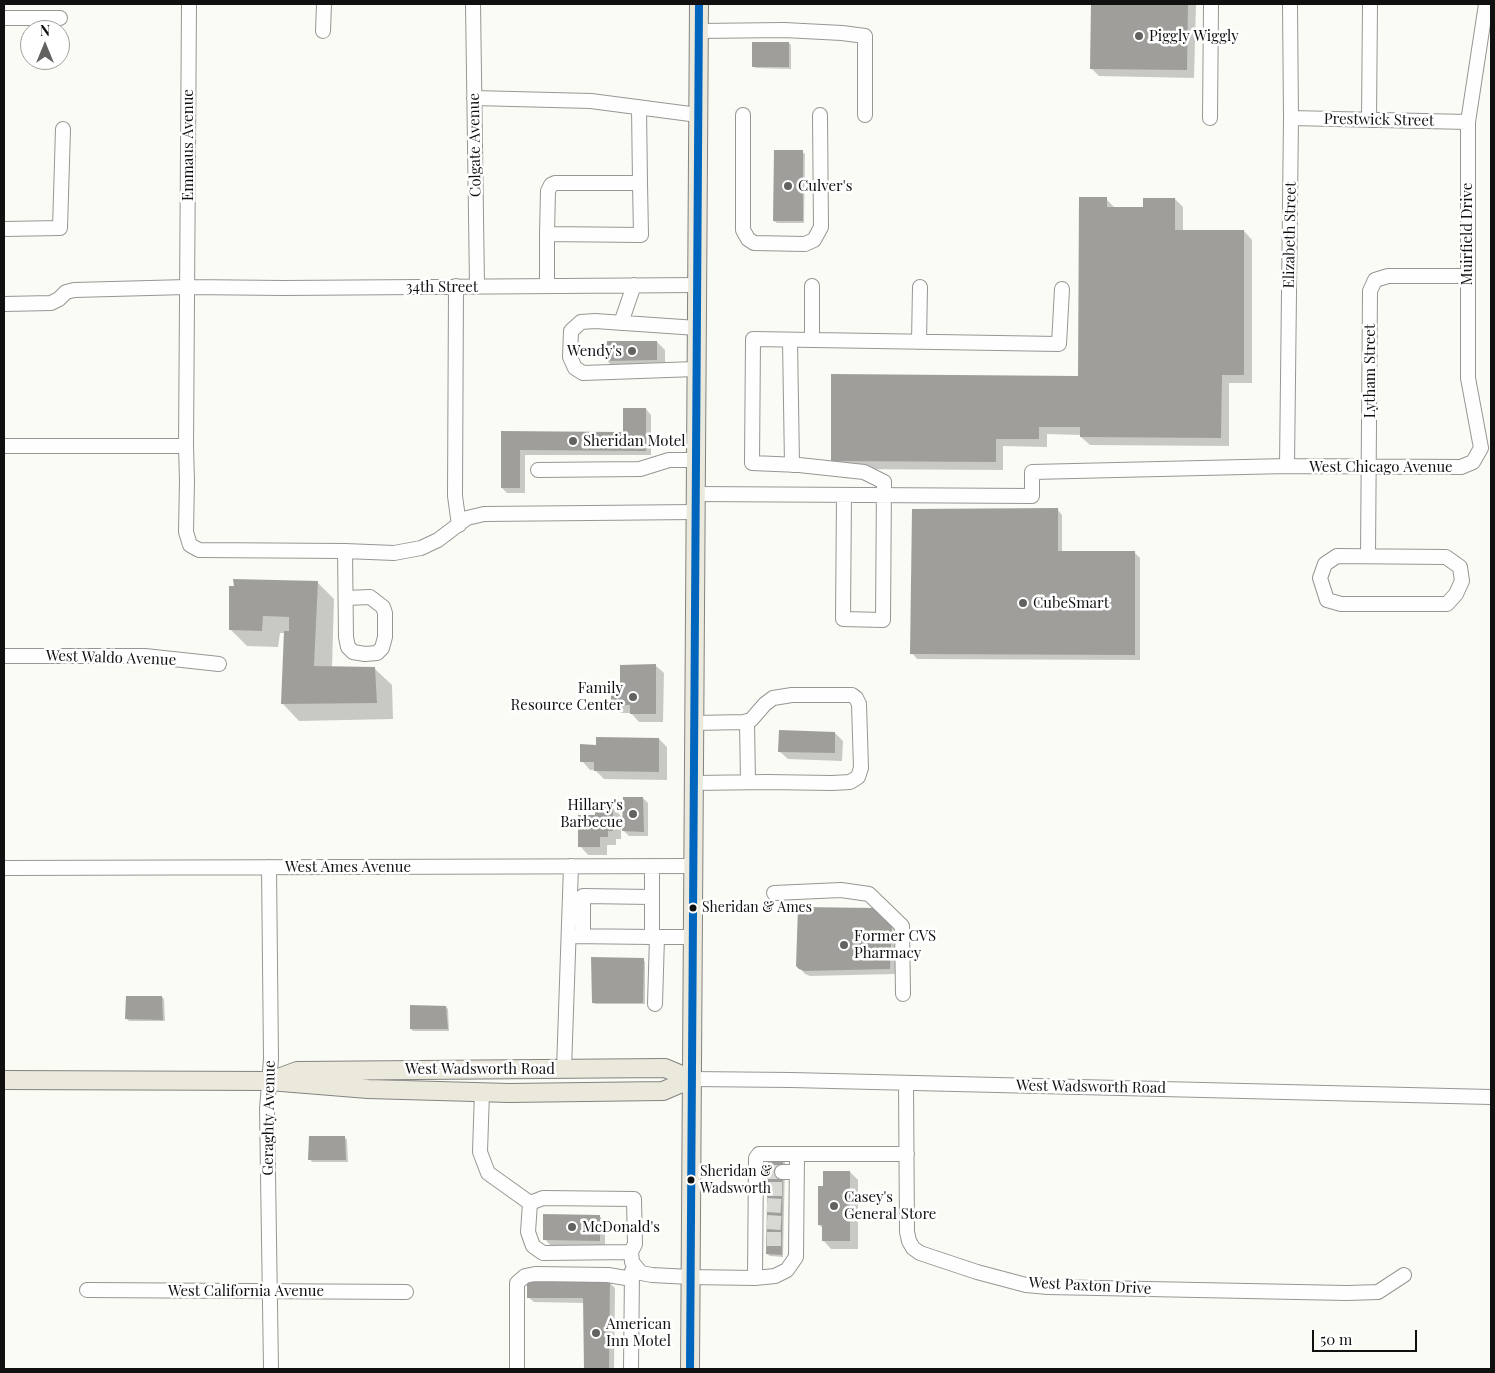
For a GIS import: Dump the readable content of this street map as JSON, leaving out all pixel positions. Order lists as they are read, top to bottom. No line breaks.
{"streets":{"main road":["West Wadsworth Road"],"street":["Prestwick Street","Emmaus Avenue","Colgate Avenue","Muirfield Drive","Elizabeth Street","34th Street","Lytham Street","West Chicago Avenue","West Waldo Avenue","West Ames Avenue","Geraghty Avenue","West Paxton Drive","West California Avenue"]},"crossings":[["Prestwick Street","Muirfield Drive"],["Prestwick Street","Elizabeth Street"],["Emmaus Avenue","34th Street"],["Colgate Avenue","34th Street"],["Muirfield Drive","Lytham Street"],["Muirfield Drive","West Chicago Avenue"],["Elizabeth Street","West Chicago Avenue"],["Lytham Street","West Chicago Avenue"],["West Ames Avenue","Geraghty Avenue"],["West Wadsworth Road","Geraghty Avenue"],["West Wadsworth Road","West Paxton Drive"],["Geraghty Avenue","West California Avenue"]],"places":["Piggly Wiggly","Culver's","Wendy's","Sheridan Motel","CubeSmart","Family Resource Center","Hillary's Barbecue","Sheridan & Ames","Former CVS Pharmacy","Sheridan & Wadsworth","Casey's General Store","McDonald's","American Inn Motel"],"scale_bar":"50 m","north":"top"}
